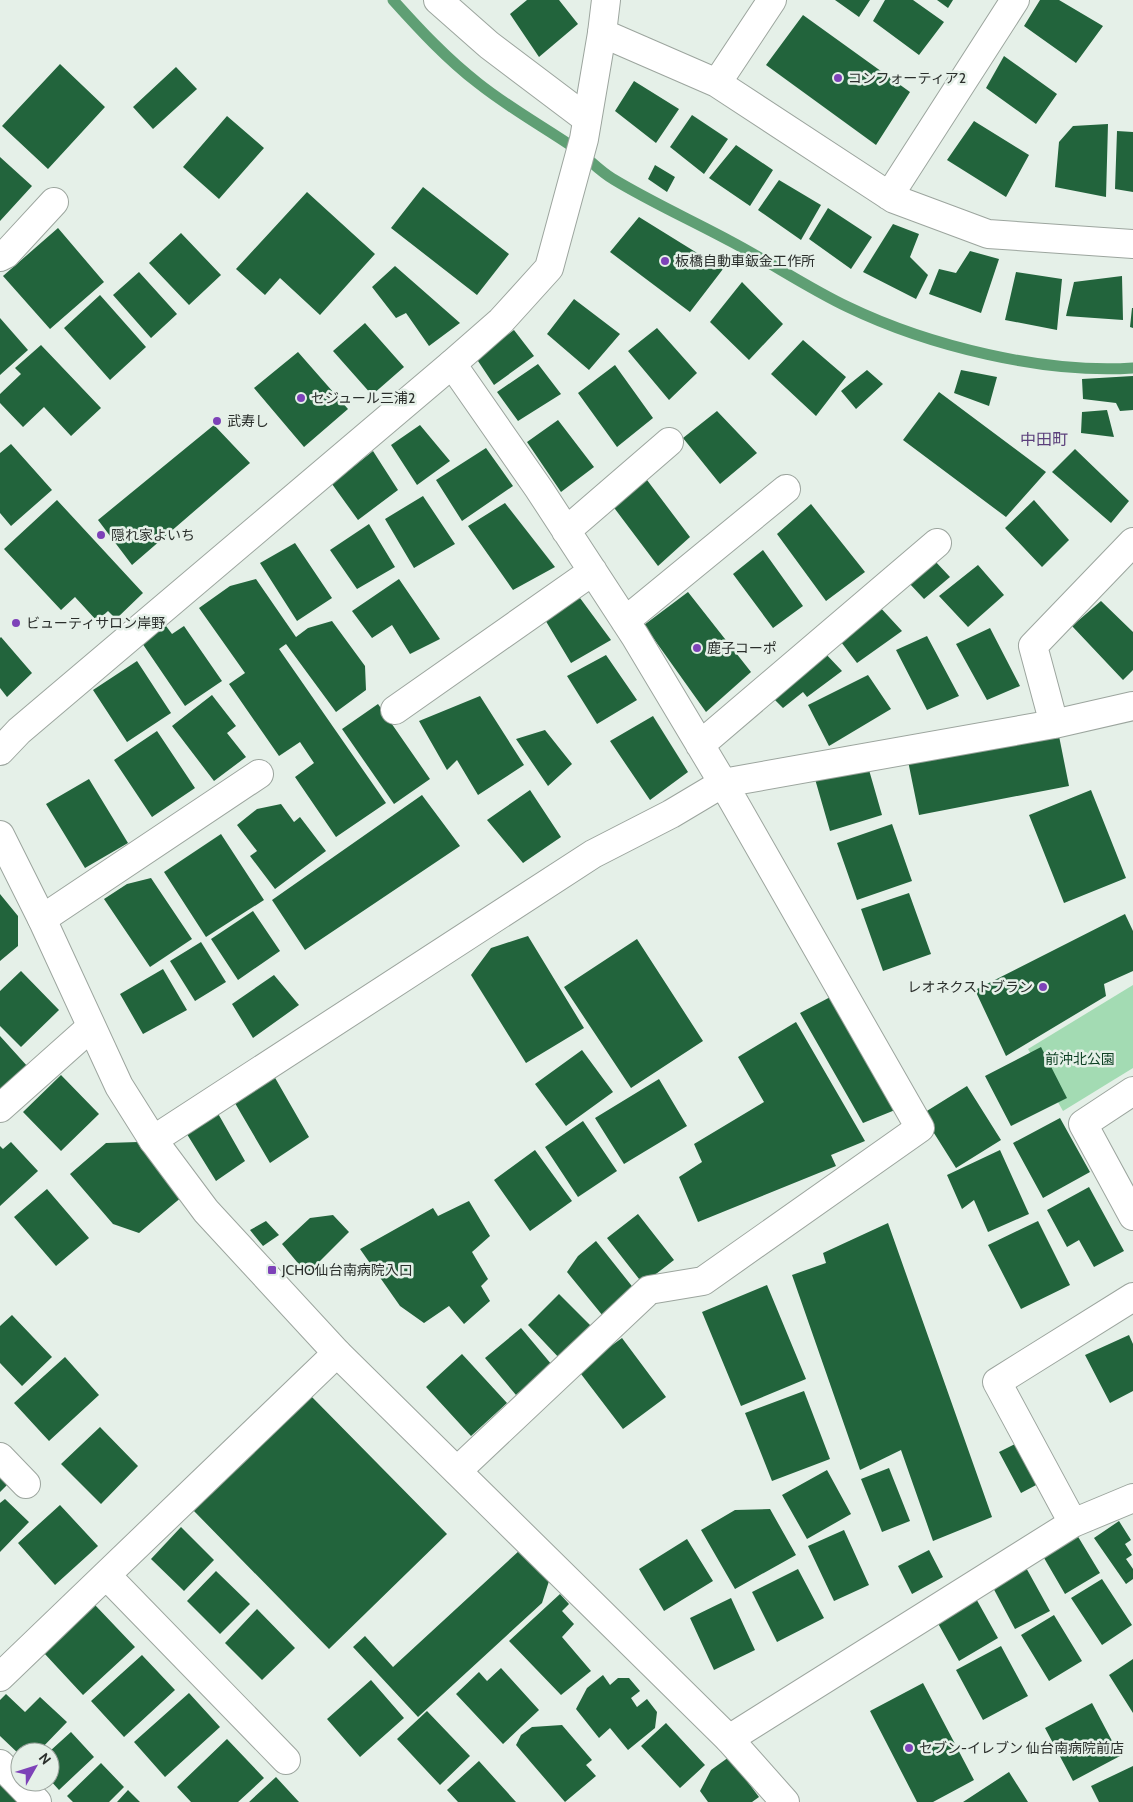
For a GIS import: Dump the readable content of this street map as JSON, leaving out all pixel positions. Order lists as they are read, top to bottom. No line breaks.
{"districts":["中田町"],"parks":["前沖北公園"],"places":{"other":["コンフォーティア2","板橋自動車鈑金工作所","セジュール三浦2","武寿し","隠れ家よいち","ビューティサロン岸野","鹿子コーポ","レオネクストブラン","セブン-イレブン 仙台南病院前店"],"transit":["JCHO仙台南病院入口"]},"north":"top right"}
